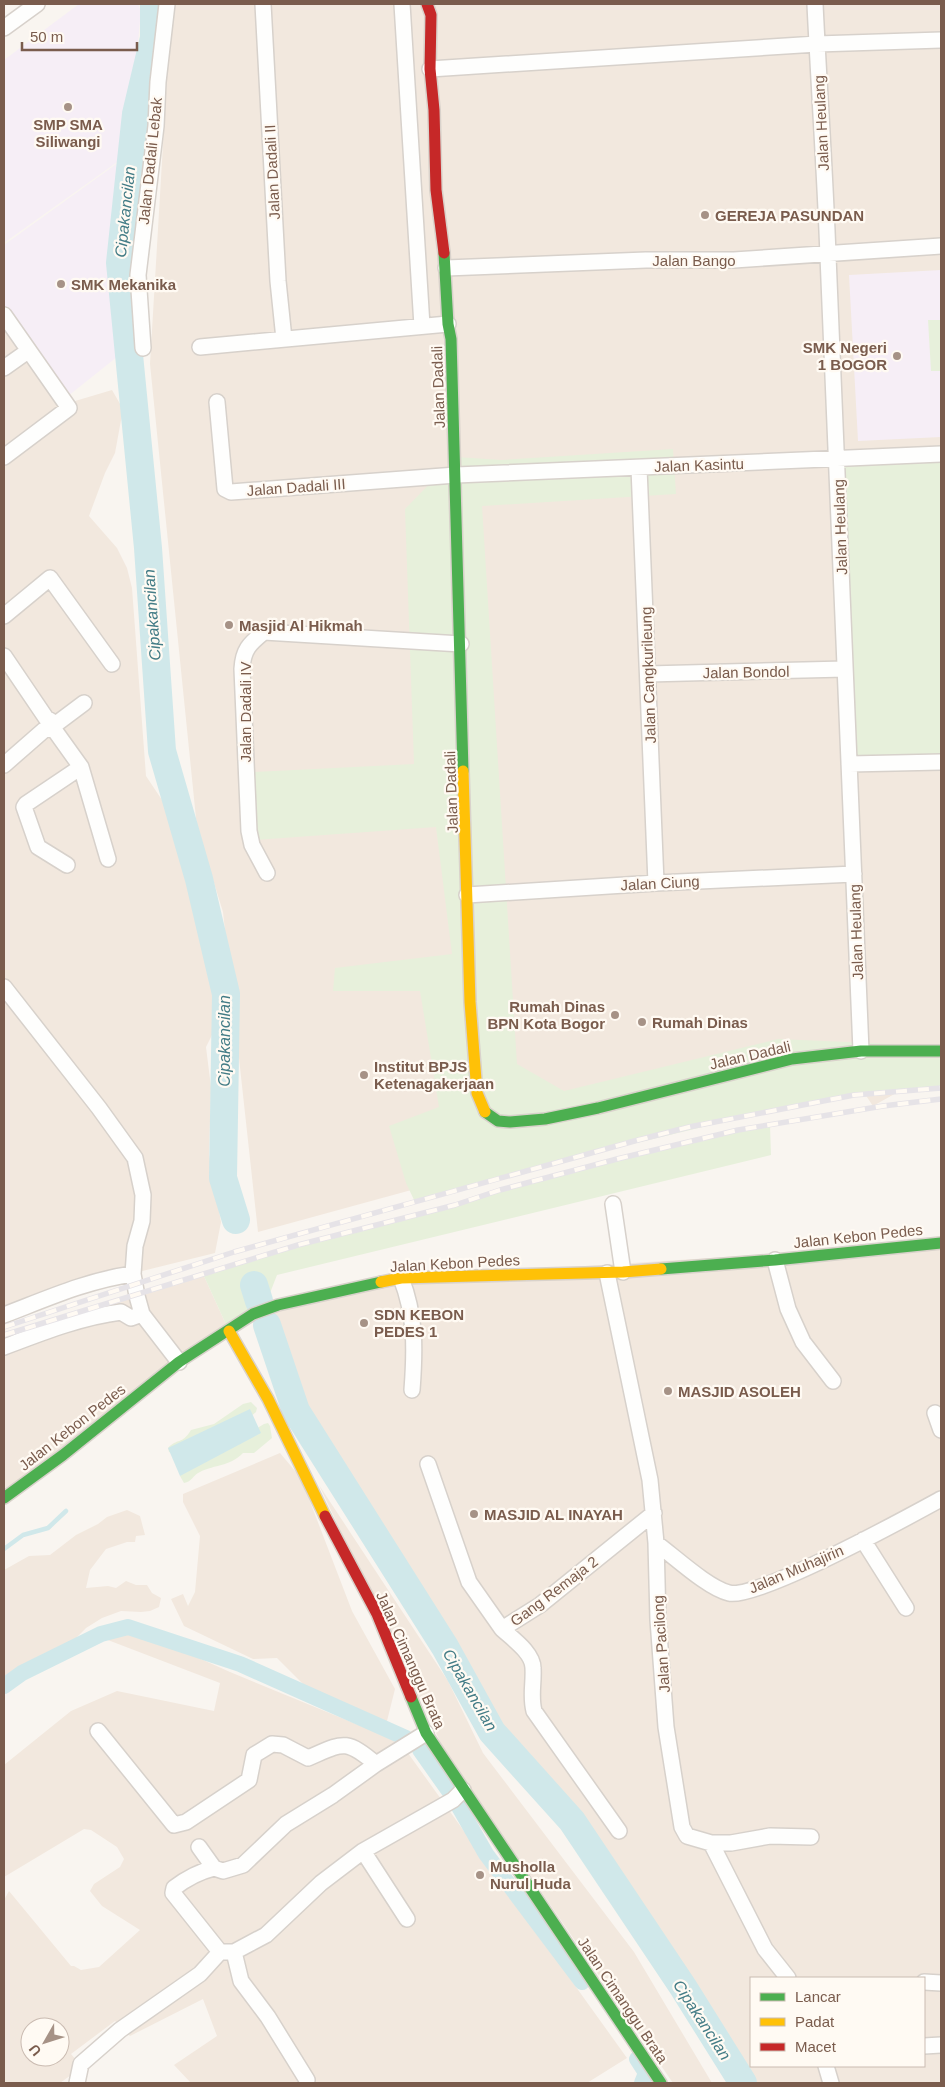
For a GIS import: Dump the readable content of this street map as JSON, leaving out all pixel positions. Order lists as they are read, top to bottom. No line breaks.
{"streets":{"main road":["Jalan Dadali","Jalan Kebon Pedes","Jalan Cimanggu Brata"],"street":["Jalan Heulang","Jalan Dadali Lebak","Jalan Dadali II","Jalan Bango","Jalan Kasintu","Jalan Dadali III","Jalan Bondol","Jalan Cangkurileung","Jalan Dadali IV","Jalan Ciung","Jalan Muhajirin","Gang Remaja 2","Jalan Pacilong"]},"crossings":[["Jalan Heulang","Jalan Bango"],["Jalan Heulang","Jalan Dadali"],["Jalan Heulang","Jalan Kasintu"],["Jalan Heulang","Jalan Bondol"],["Jalan Heulang","Jalan Ciung"],["Jalan Bango","Jalan Dadali"],["Jalan Dadali","Jalan Kasintu"],["Jalan Dadali","Jalan Dadali III"],["Jalan Dadali","Jalan Dadali IV"],["Jalan Dadali","Jalan Ciung"],["Jalan Kasintu","Jalan Dadali III"],["Jalan Kasintu","Jalan Cangkurileung"],["Jalan Bondol","Jalan Cangkurileung"],["Jalan Cangkurileung","Jalan Ciung"],["Jalan Kebon Pedes","Jalan Pacilong"],["Jalan Kebon Pedes","Jalan Cimanggu Brata"],["Jalan Muhajirin","Jalan Pacilong"],["Gang Remaja 2","Jalan Pacilong"]],"water":["Cipakancilan"],"places":["SMP SMA Siliwangi","GEREJA PASUNDAN","SMK Mekanika","SMK Negeri 1 BOGOR","Masjid Al Hikmah","Rumah Dinas BPN Kota Bogor","Rumah Dinas","Institut BPJS Ketenagakerjaan","SDN KEBON PEDES 1","MASJID ASOLEH","MASJID AL INAYAH","Musholla Nurul Huda"],"legend":["Lancar","Padat","Macet"],"scale_bar":"50 m","north":"bottom left"}
